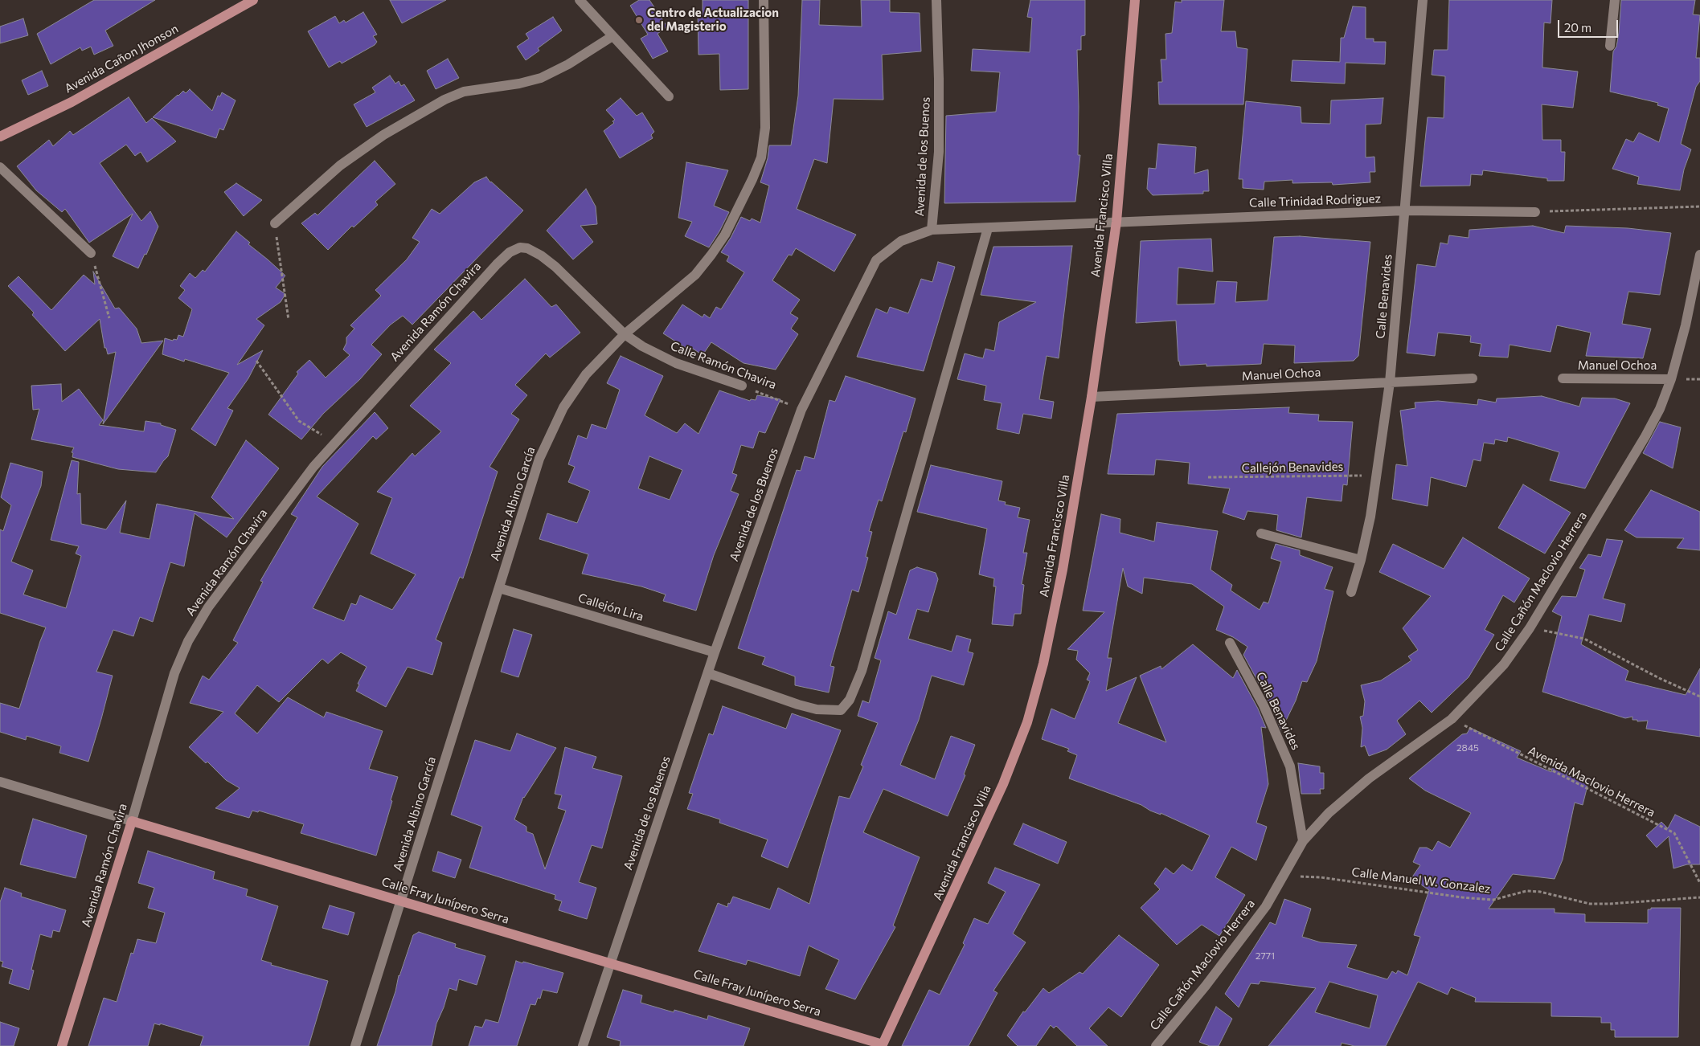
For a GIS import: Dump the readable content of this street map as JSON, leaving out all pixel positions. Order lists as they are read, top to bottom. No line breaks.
{"streets":{"main road":["Avenida Cañon Jhonson","Avenida Francisco Villa","Avenida Ramón Chavira","Calle Fray Junípero Serra"],"street":["Avenida de los Buenos","Calle Trinidad Rodriguez","Calle Benavides","Calle Ramón Chavira","Manuel Ochoa","Avenida Albino García","Calle Cañón Maclovio Herrera","Callejón Lira"],"path":["Callejón Benavides","Avenida Maclovio Herrera","Calle Manuel W. Gonzalez"]},"crossings":[["Avenida de los Buenos","Calle Trinidad Rodriguez"],["Avenida de los Buenos","Calle Ramón Chavira"],["Avenida de los Buenos","Callejón Lira"],["Avenida de los Buenos","Calle Fray Junípero Serra"],["Calle Trinidad Rodriguez","Avenida Francisco Villa"],["Calle Trinidad Rodriguez","Calle Benavides"],["Avenida Francisco Villa","Manuel Ochoa"],["Avenida Francisco Villa","Calle Fray Junípero Serra"],["Calle Benavides","Manuel Ochoa"],["Calle Benavides","Callejón Benavides"],["Calle Benavides","Calle Cañón Maclovio Herrera"],["Avenida Ramón Chavira","Calle Ramón Chavira"],["Avenida Ramón Chavira","Calle Fray Junípero Serra"],["Calle Ramón Chavira","Avenida Albino García"],["Manuel Ochoa","Calle Cañón Maclovio Herrera"],["Avenida Albino García","Callejón Lira"],["Avenida Albino García","Calle Fray Junípero Serra"],["Calle Cañón Maclovio Herrera","Avenida Maclovio Herrera"],["Calle Cañón Maclovio Herrera","Calle Manuel W. Gonzalez"]],"places":["Centro de Actualizacion del Magisterio"],"house_numbers":["2845","2771"],"scale_bar":"20 m"}
